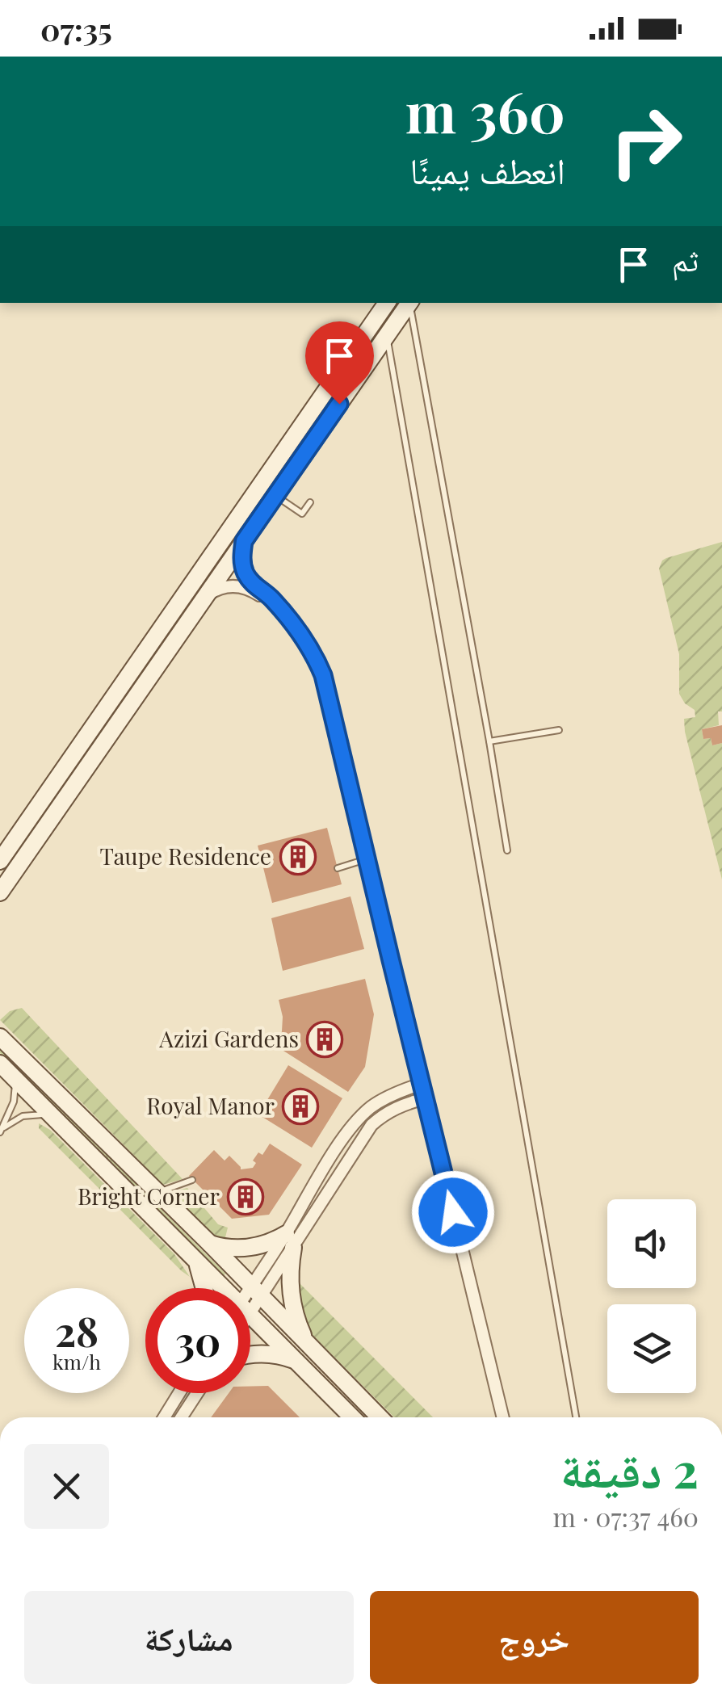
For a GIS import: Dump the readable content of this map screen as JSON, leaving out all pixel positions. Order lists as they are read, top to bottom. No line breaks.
{"places":{"building":["Taupe Residence","Azizi Gardens","Royal Manor","Bright Corner"]},"page":{"status":"07:35","turn":["360 m","انعطف يمينًا"],"then":"ثم","speed":"28 km/h","limit":"30","heading":["2 دقيقة","460 m · 07:37"],"buttons":["خروج","مشاركة"]}}
